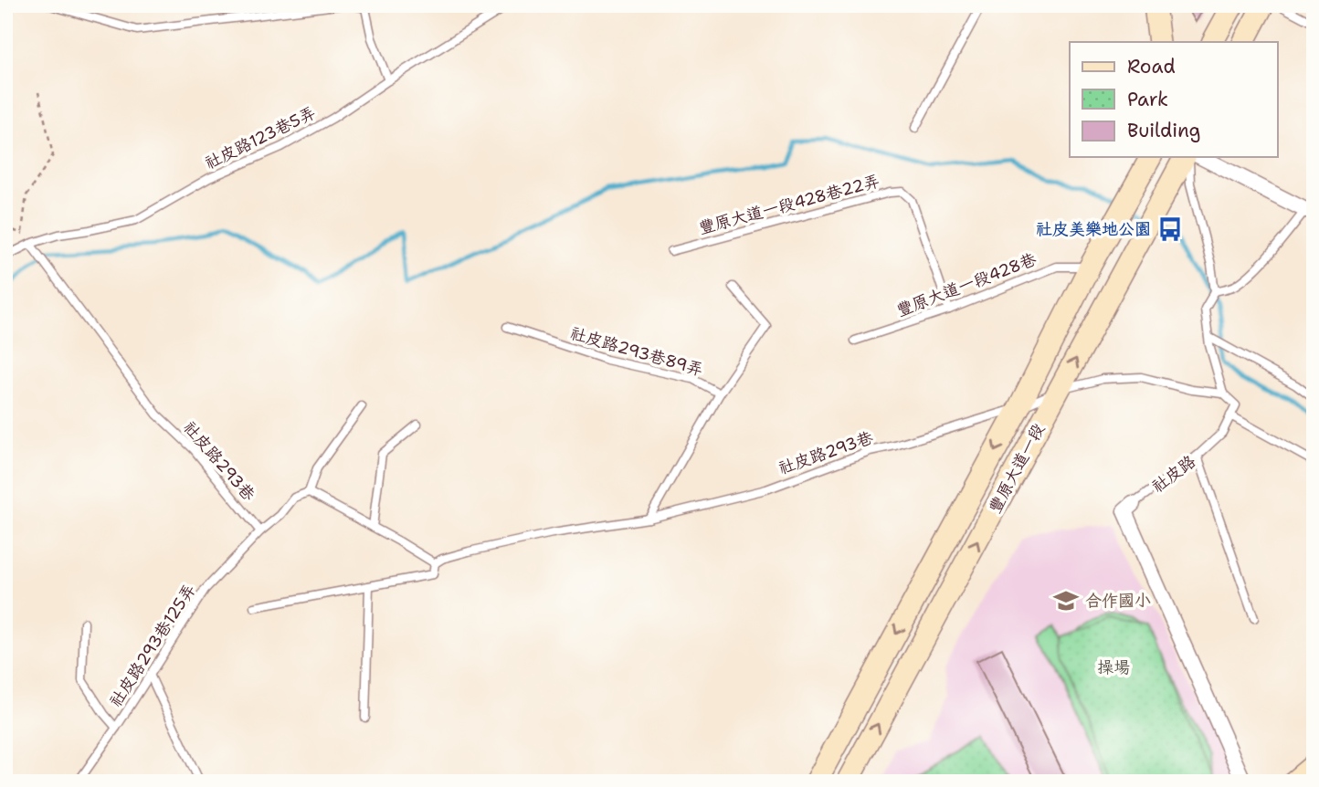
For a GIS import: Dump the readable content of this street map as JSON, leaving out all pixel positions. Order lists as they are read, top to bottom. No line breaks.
{"streets":{"street":["豐原大道一段","社皮路"],"lane":["社皮路123巷5弄","豐原大道一段428巷22弄","豐原大道一段428巷","社皮路293巷89弄","社皮路293巷","社皮路293巷125弄"]},"crossings":[["社皮路123巷5弄","社皮路293巷"],["豐原大道一段428巷22弄","豐原大道一段428巷"],["豐原大道一段428巷","豐原大道一段"],["社皮路293巷","豐原大道一段"],["社皮路293巷","社皮路293巷125弄"]],"parks":["操場"],"places":{"bus stop":["社皮美樂地公園"],"school or university":["合作國小"]},"legend":["Road","Park","Building"]}
